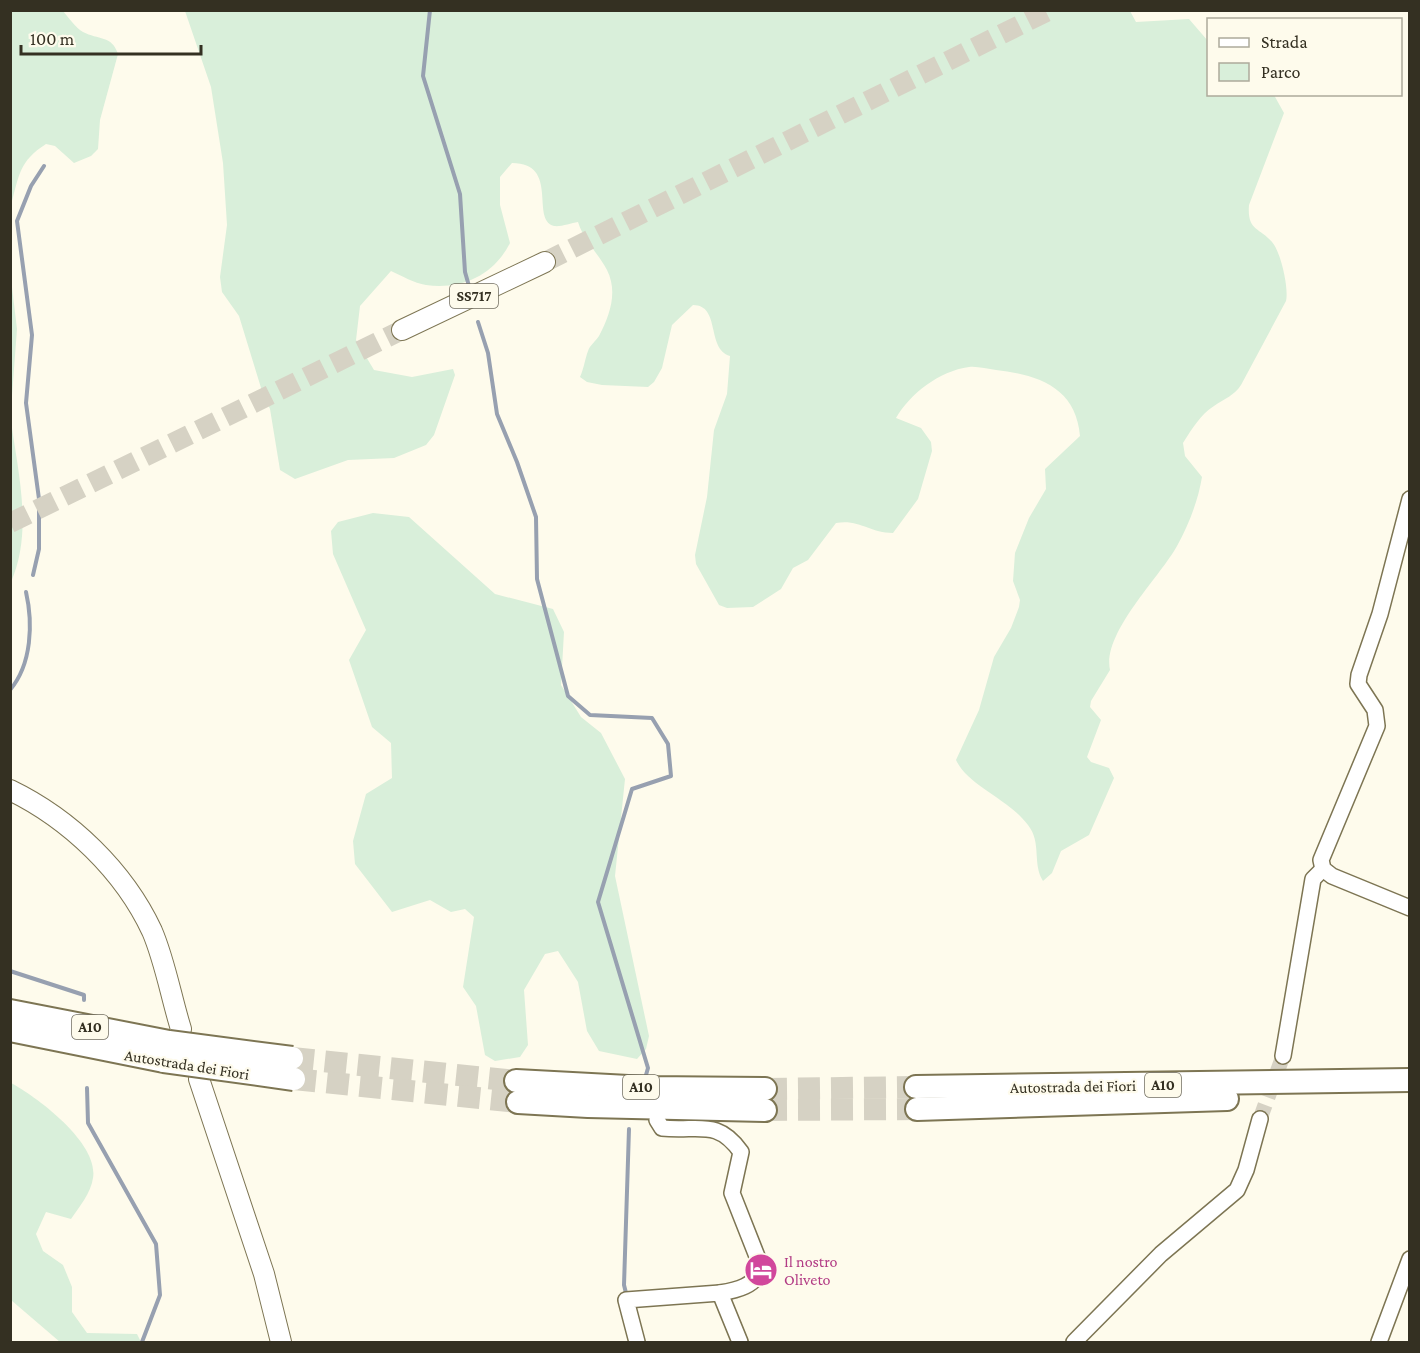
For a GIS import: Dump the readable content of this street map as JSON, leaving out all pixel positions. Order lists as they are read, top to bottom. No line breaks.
{"streets":{"highway":["A10","Autostrada dei Fiori"],"main road":["SS717"]},"places":{"hotel":["Il nostro Oliveto"]},"legend":["Strada","Parco"],"scale_bar":"100 m"}
